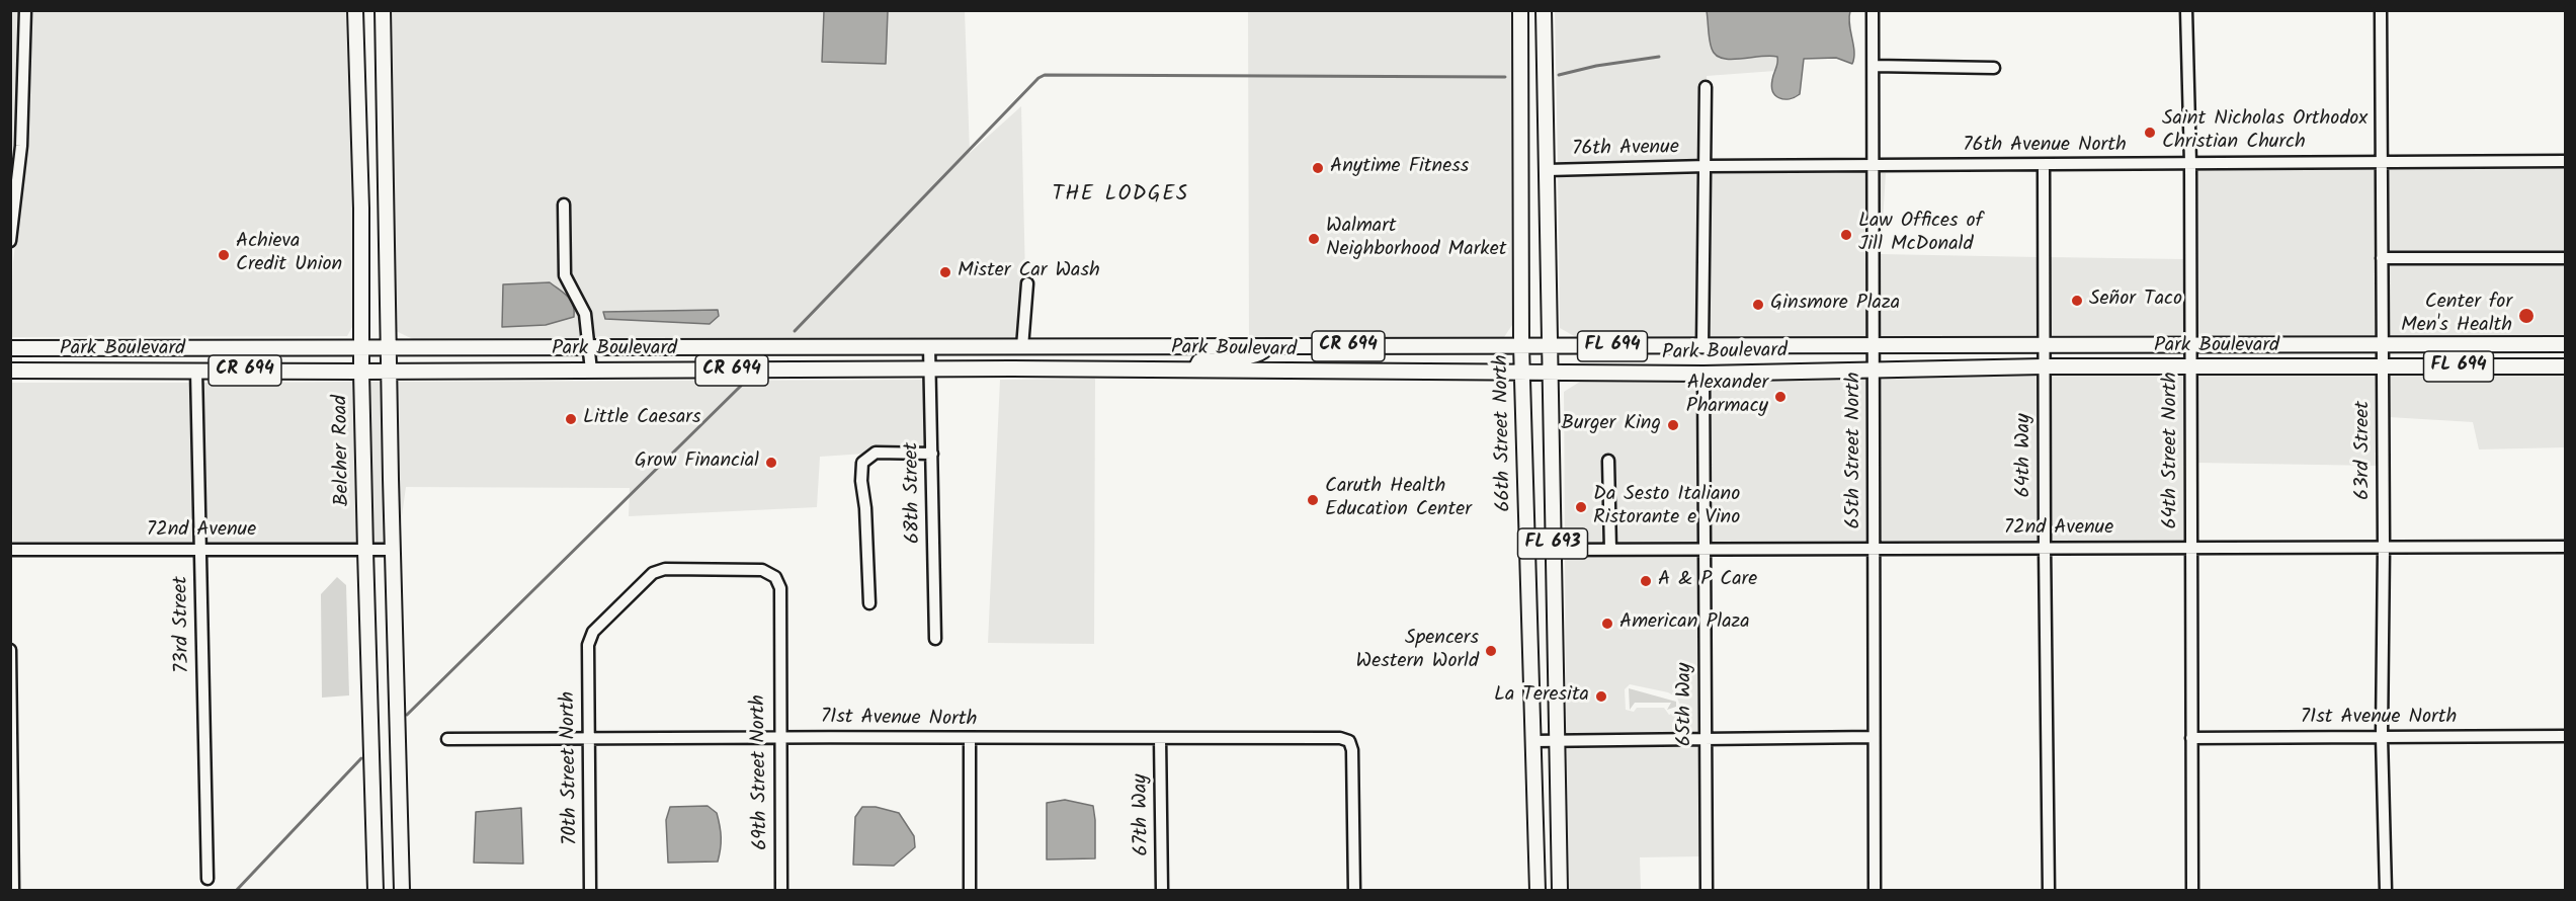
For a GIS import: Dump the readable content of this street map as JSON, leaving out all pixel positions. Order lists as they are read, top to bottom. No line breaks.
{"streets":{"main road":["CR 694","FL 694","Park Boulevard","66th Street North","Belcher Road","FL 693"],"street":["76th Avenue North","76th Avenue","65th Street North","64th Street North","63rd Street","64th Way","68th Street","72nd Avenue","73rd Street","65th Way","71st Avenue North","70th Street North","69th Street North","67th Way"]},"crossings":[["76th Avenue North","76th Avenue"],["76th Avenue North","65th Street North"],["76th Avenue North","64th Street North"],["76th Avenue North","63rd Street"],["76th Avenue North","64th Way"],["76th Avenue","FL 693"],["Park Boulevard","66th Street North"],["Park Boulevard","Belcher Road"],["Park Boulevard","65th Street North"],["Park Boulevard","64th Street North"],["Park Boulevard","63rd Street"],["Park Boulevard","64th Way"],["Park Boulevard","68th Street"],["Park Boulevard","FL 693"],["Park Boulevard","73rd Street"],["Park Boulevard","65th Way"],["Belcher Road","72nd Avenue"],["65th Street North","72nd Avenue"],["64th Street North","72nd Avenue"],["64th Street North","71st Avenue North"],["63rd Street","72nd Avenue"],["63rd Street","71st Avenue North"],["64th Way","72nd Avenue"],["72nd Avenue","FL 693"],["72nd Avenue","73rd Street"],["72nd Avenue","65th Way"],["71st Avenue North","70th Street North"],["71st Avenue North","69th Street North"],["71st Avenue North","67th Way"],["70th Street North","69th Street North"]],"districts":["THE LODGES"],"places":["Saint Nicholas Orthodox Christian Church","Anytime Fitness","Law Offices of Jill McDonald","Walmart Neighborhood Market","Achieva Credit Union","Mister Car Wash","Señor Taco","Ginsmore Plaza","Center for Men's Health","Alexander Pharmacy","Little Caesars","Burger King","Grow Financial","Caruth Health Education Center","Da Sesto Italiano Ristorante e Vino","A & P Care","American Plaza","Spencers Western World","La Teresita"]}
